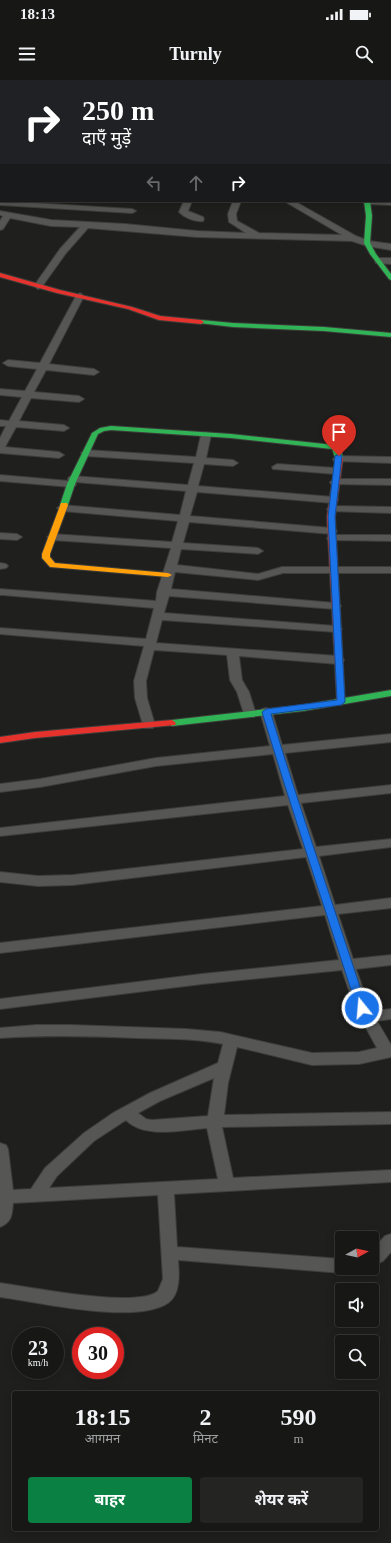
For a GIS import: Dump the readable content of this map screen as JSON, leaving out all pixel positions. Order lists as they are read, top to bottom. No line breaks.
{"north":"right","page":{"status":"18:13","header":"Turnly","turn":["250 m","दाएँ मुड़ें"],"speed":"23 km/h","limit":"30","eta":["18:15","आगमन","2","मिनट","590","m"],"buttons":["बाहर","शेयर करें"]}}
